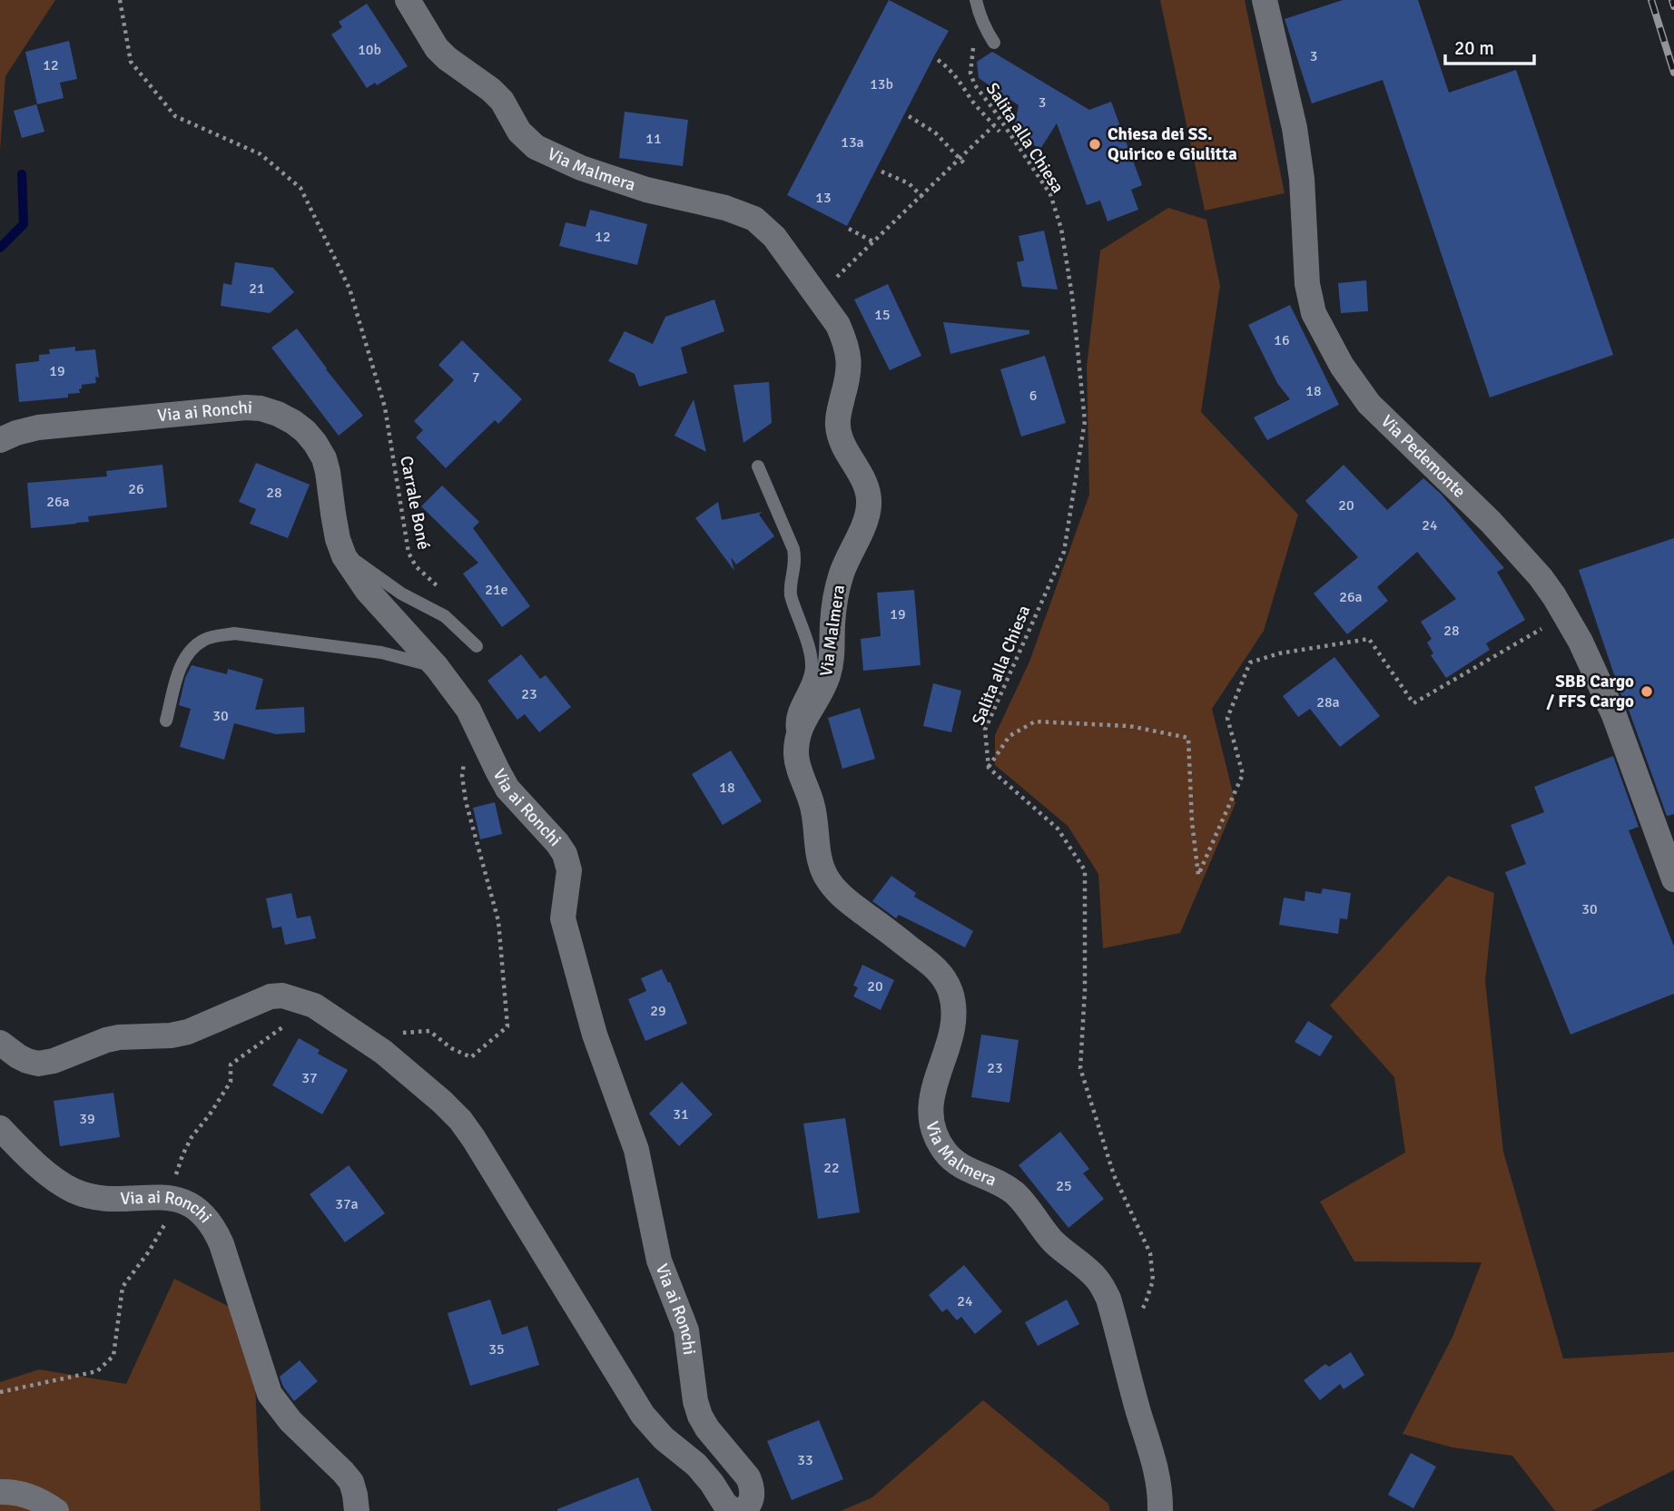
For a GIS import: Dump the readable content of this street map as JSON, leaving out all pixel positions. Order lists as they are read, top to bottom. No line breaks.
{"streets":{"street":["Via Malmera","Via ai Ronchi","Via Pedemonte"],"path":["Salita alla Chiesa","Carrale Boné"]},"places":["Chiesa dei SS. Quirico e Giulitta","SBB Cargo / FFS Cargo"],"house_numbers":["10b","3","12","13b","3","11","13a","13","12","21","15","16","19","7","18","6","26","28","26a","20","24","21e","26a","19","28","23","28a","30","18","30","20","29","23","37","31","39","22","25","37a","24","35","33"],"scale_bar":"20 m"}
